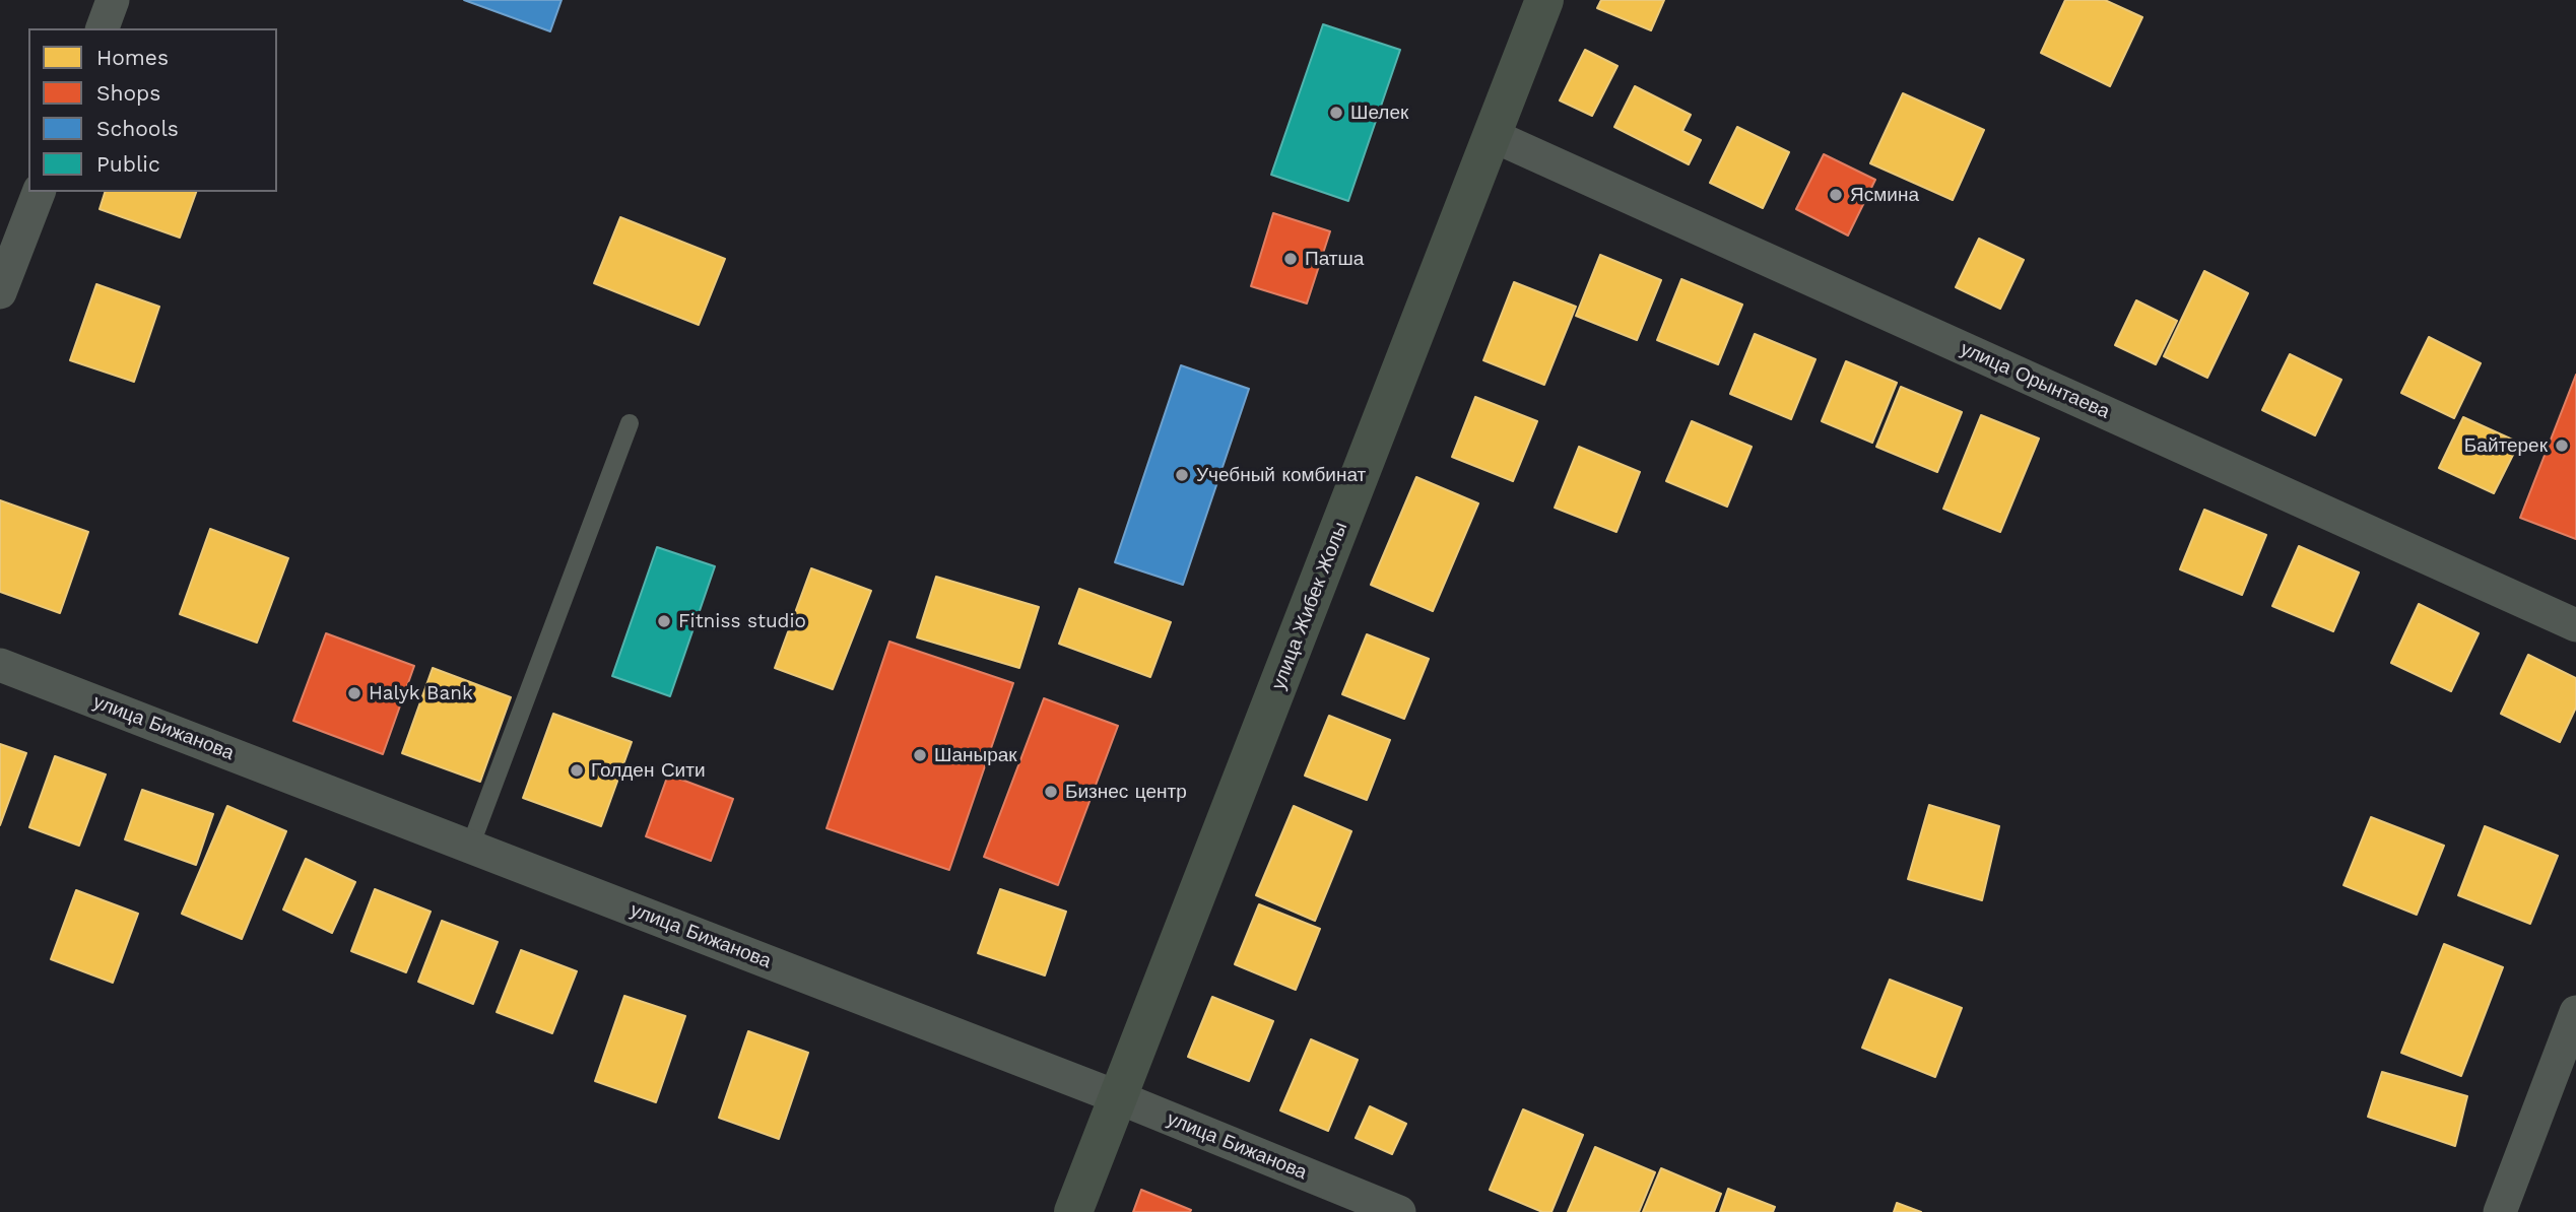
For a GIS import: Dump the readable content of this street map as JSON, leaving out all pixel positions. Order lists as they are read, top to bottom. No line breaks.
{"streets":{"main road":["улица Жибек Жолы"],"street":["улица Орынтаева","улица Бижанова"]},"crossings":[["улица Орынтаева","улица Жибек Жолы"],["улица Жибек Жолы","улица Бижанова"]],"places":["Шелек","Ясмина","Патша","Байтерек","Учебный комбинат","Fitniss studio","Halyk Bank","Шанырак","Голден Сити","Бизнес центр"],"legend":["Homes","Shops","Schools","Public"]}
